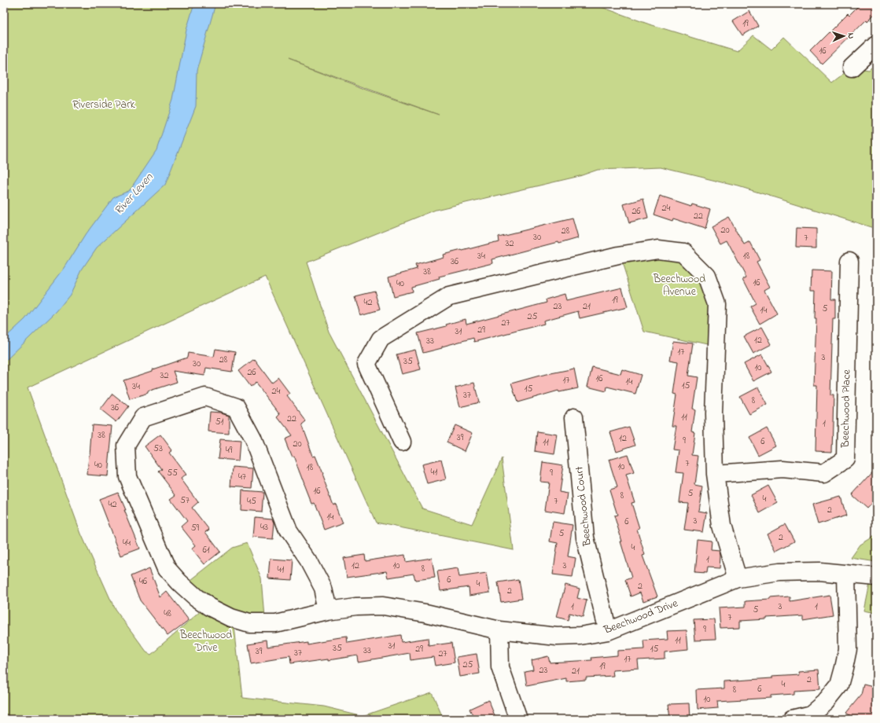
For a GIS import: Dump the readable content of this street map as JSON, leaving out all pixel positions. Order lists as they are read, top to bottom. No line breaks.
{"streets":{"street":["Beechwood Place","Beechwood Court","Beechwood Drive"]},"crossings":[["Beechwood Court","Beechwood Drive"]],"water":["River Leven"],"parks":["Riverside Park","Beechwood Avenue","Beechwood Drive"],"house_numbers":["19","16","24","26","22","20","28","30","7","32","34","18","36","38","16","40","19","42","23","21","5","14","25","27","29","31","12","33","17","3","28","35","30","10","26","32","16","17","14","15","34","15","24","37","8","36","11","22","51","1","38","39","12","9","6","11","20","53","49","7","40","10","18","41","55","9","47","16","5","8","4","57","45","7","42","2","14","3","6","43","59","5","2","44","4","61","1","12","10","3","8","41","6","46","4","2","2","1","3","1","5","48","7","9","11","31","35","29","15","33","39","37","27","17","25","19","23","21","2","4","6","8","10"],"north":"right"}
